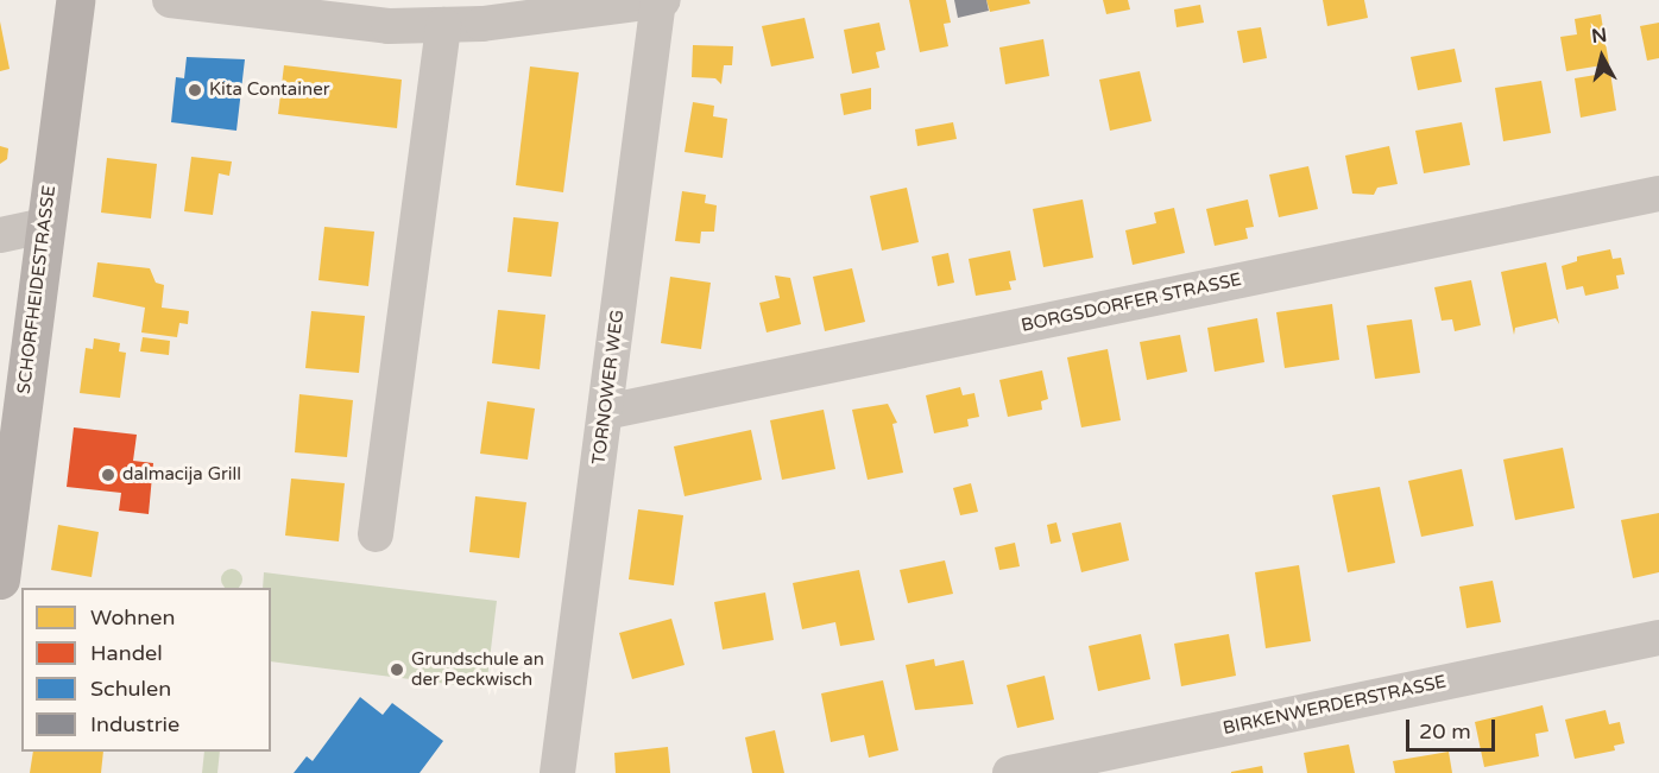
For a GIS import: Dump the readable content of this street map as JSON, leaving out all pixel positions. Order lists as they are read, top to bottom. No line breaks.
{"streets":{"main road":["SCHORFHEIDESTRASSE"],"street":["BORGSDORFER STRASSE","TORNOWER WEG","BIRKENWERDERSTRASSE"]},"crossings":[["BORGSDORFER STRASSE","TORNOWER WEG"]],"places":["Kita Container","dalmacija Grill","Grundschule an der Peckwisch"],"legend":["Wohnen","Handel","Schulen","Industrie"],"scale_bar":"20 m","north":"top"}
